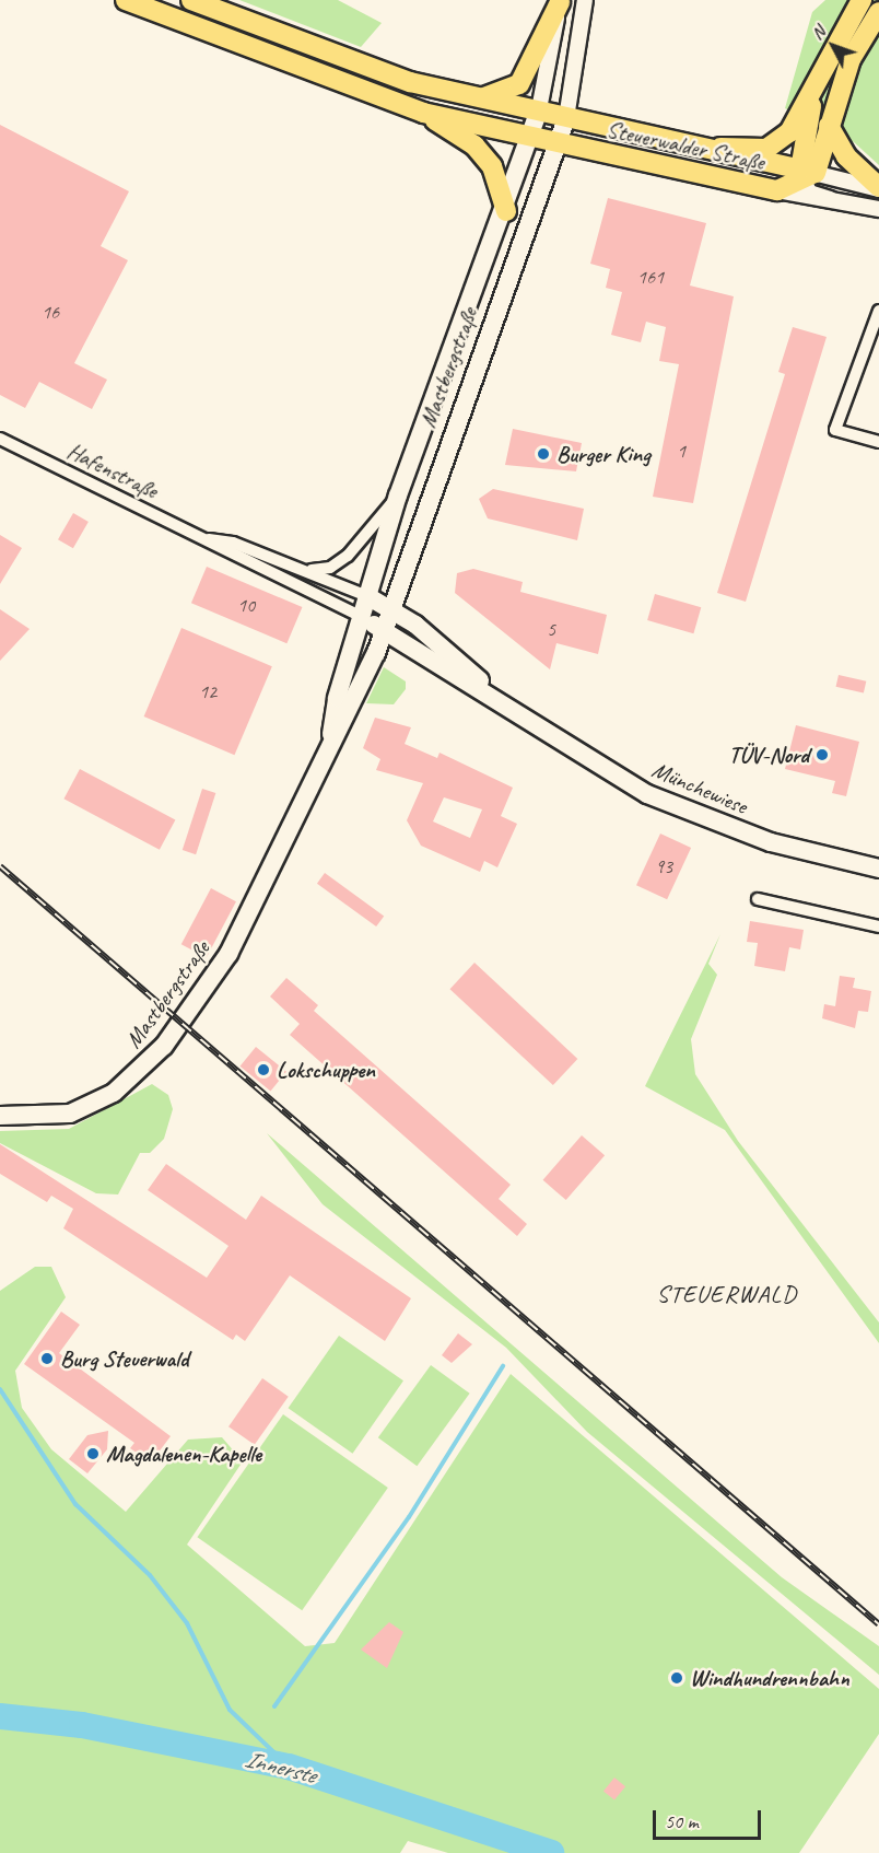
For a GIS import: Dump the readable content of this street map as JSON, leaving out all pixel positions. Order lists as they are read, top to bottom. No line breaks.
{"streets":{"main road":["Steuerwalder Straße","Mastbergstraße","Münchewiese"],"street":["Hafenstraße"]},"crossings":[["Steuerwalder Straße","Mastbergstraße"],["Mastbergstraße","Hafenstraße"],["Mastbergstraße","Münchewiese"]],"districts":["STEUERWALD"],"water":["Innerste"],"places":["Burger King","TÜV-Nord","Lokschuppen","Burg Steuerwald","Magdalenen-Kapelle","Windhundrennbahn"],"house_numbers":["161","16","1","10","5","12","93"],"scale_bar":"50 m","north":"top left"}
